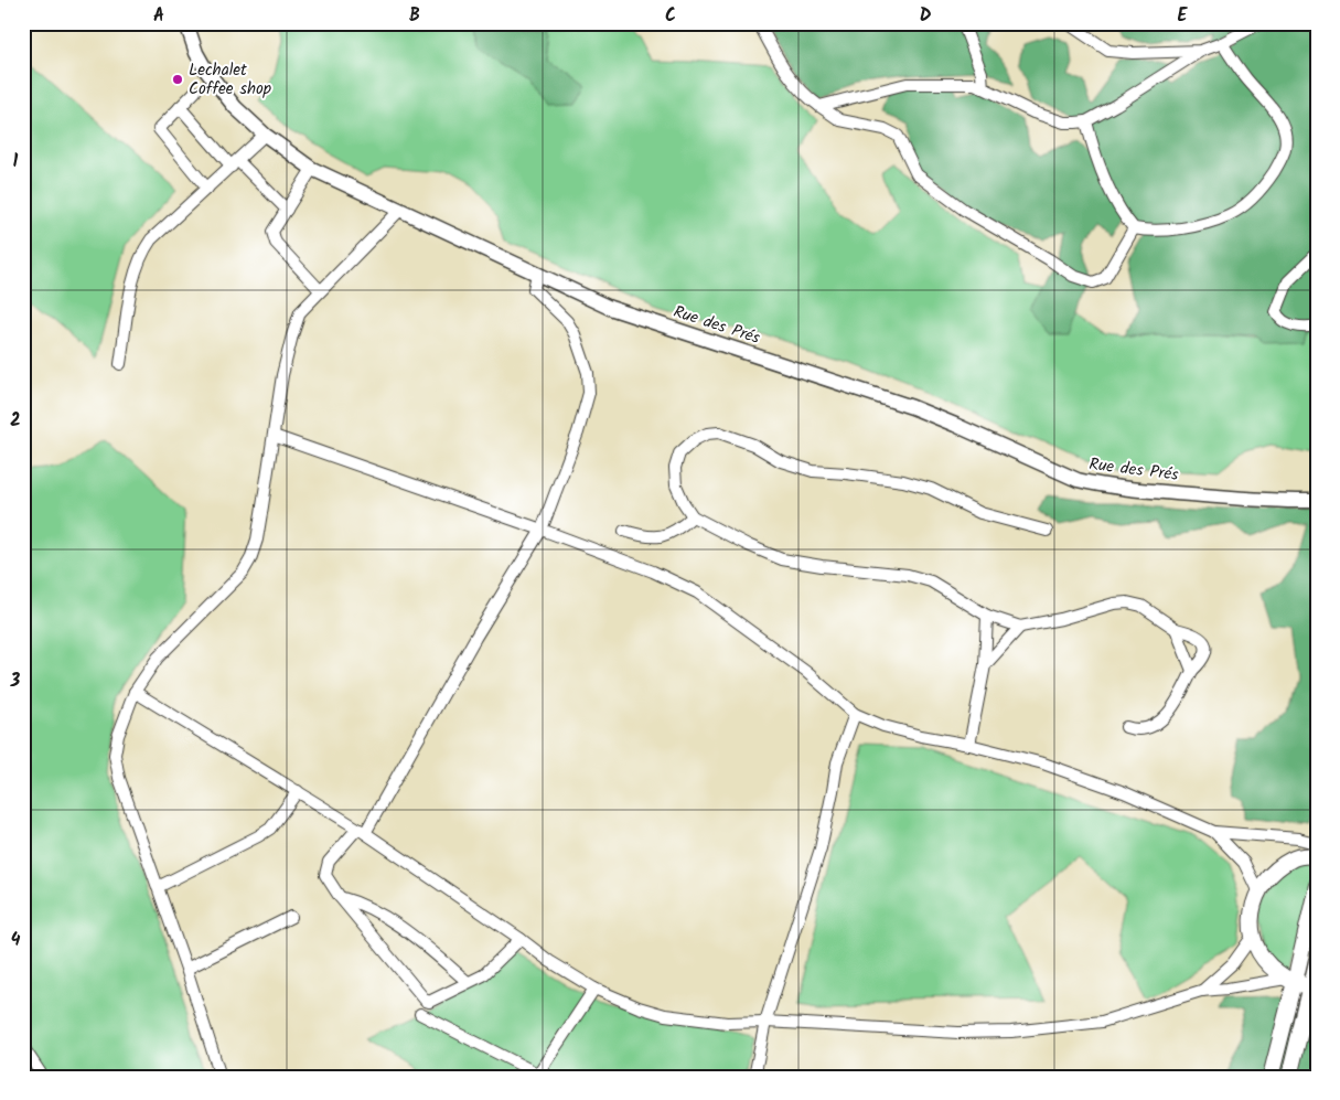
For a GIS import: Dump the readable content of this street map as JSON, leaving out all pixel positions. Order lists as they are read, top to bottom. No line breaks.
{"streets":{"street":["Rue des Prés"]},"places":["Lechalet Coffee shop"],"grid":{"columns":["A","B","C","D","E"],"rows":["1","2","3","4"]}}
